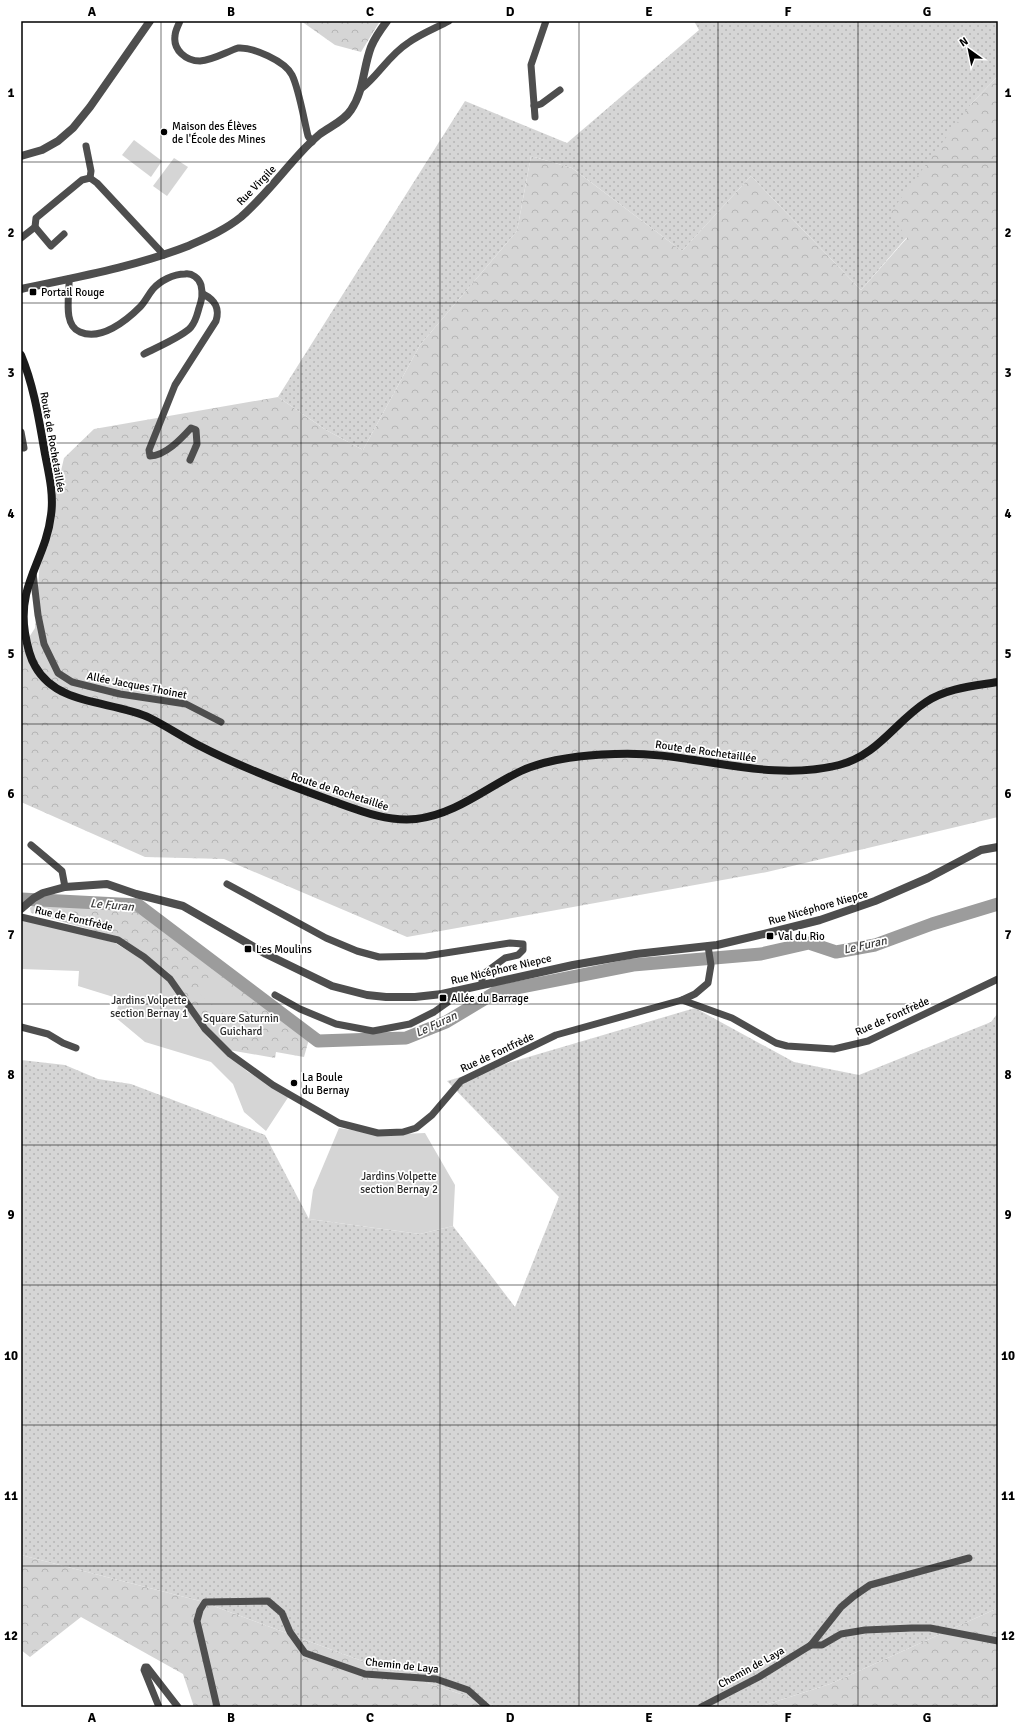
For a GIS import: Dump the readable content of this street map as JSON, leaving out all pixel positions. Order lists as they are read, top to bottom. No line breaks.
{"streets":{"main road":["Route de Rochetaillée"],"street":["Rue Virgile","Allée Jacques Thoinet","Rue Nicéphore Niepce","Rue de Fontfrède","Chemin de Laya"]},"crossings":[["Route de Rochetaillée","Allée Jacques Thoinet"]],"water":["Le Furan"],"parks":["Jardins Volpette section Bernay 1","Square Saturnin Guichard","Jardins Volpette section Bernay 2"],"places":{"other":["Maison des Élèves de l'École des Mines","La Boule du Bernay"],"transit":["Portail Rouge","Val du Rio","Les Moulins","Allée du Barrage"]},"north":"top left","grid":{"columns":["A","B","C","D","E","F","G"],"rows":["1","2","3","4","5","6","7","8","9","10","11","12"]}}
